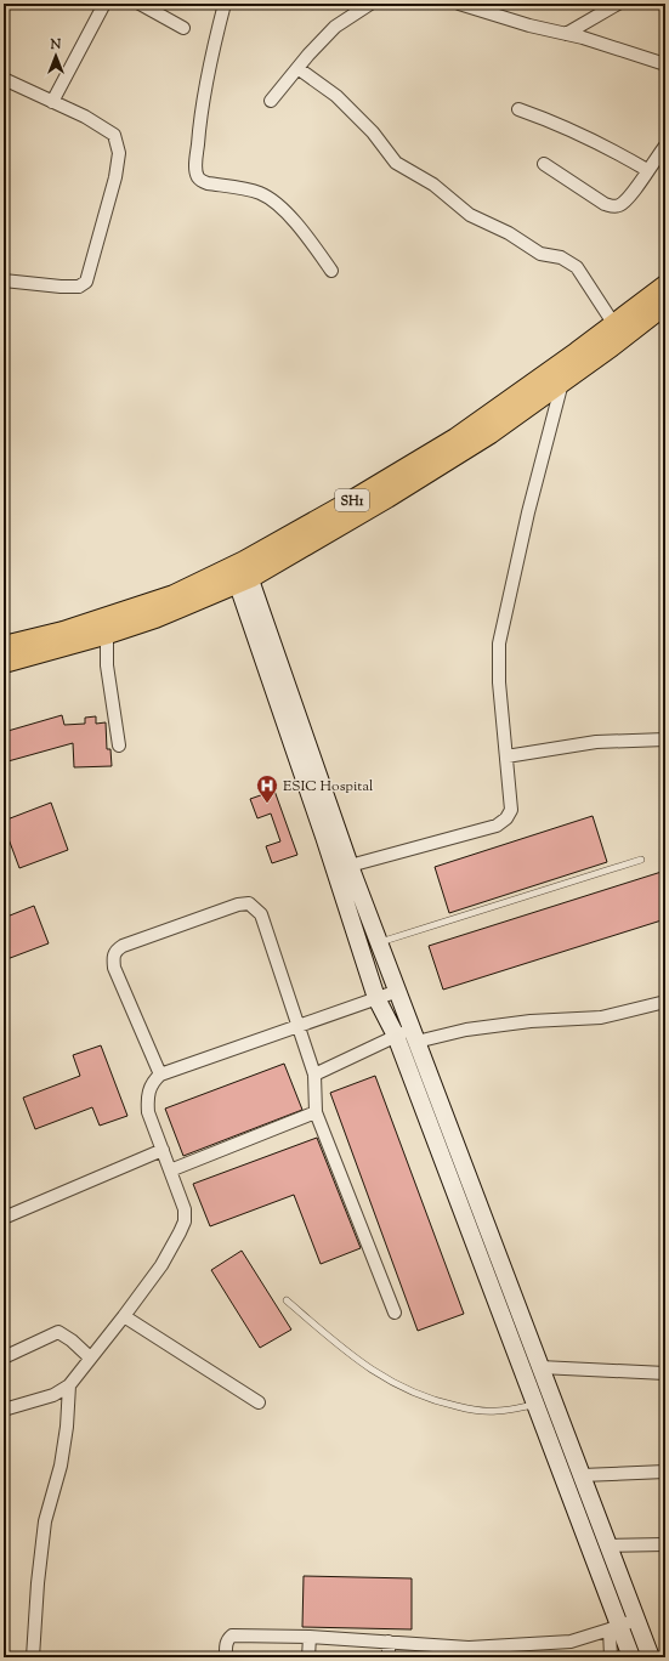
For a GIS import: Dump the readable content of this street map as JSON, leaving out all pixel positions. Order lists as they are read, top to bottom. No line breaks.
{"streets":{"main road":["SH1"]},"places":{"hospital":["ESIC Hospital"]},"north":"top"}
